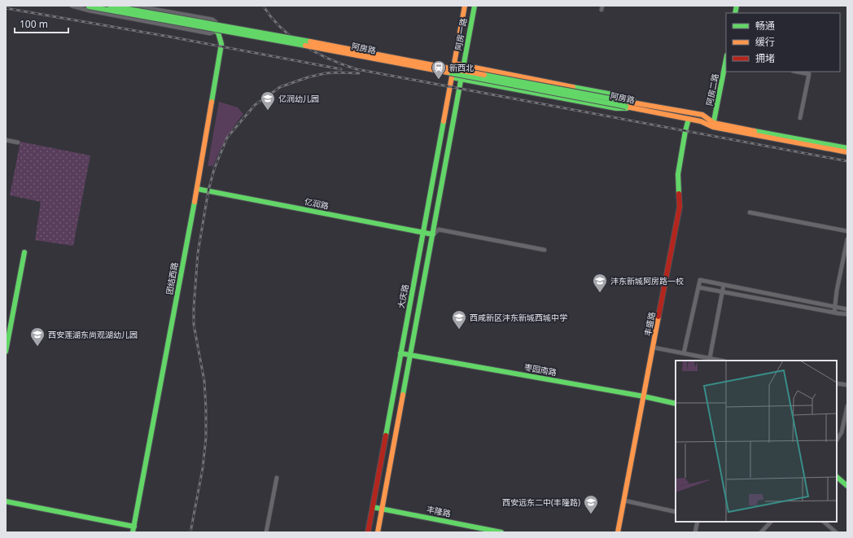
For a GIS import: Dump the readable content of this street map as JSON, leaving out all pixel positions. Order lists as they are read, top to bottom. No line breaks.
{"streets":{"main road":["阿房一路","阿房路","阿房二路","亿润路","团结西路","大庆路","丰盛路","枣园南路","丰隆路"]},"crossings":[["阿房一路","阿房路"],["阿房一路","大庆路"],["阿房路","阿房二路"],["阿房路","大庆路"],["阿房路","丰盛路"],["亿润路","团结西路"],["亿润路","大庆路"],["大庆路","枣园南路"],["大庆路","丰隆路"],["丰盛路","枣园南路"]],"places":{"station":["新西北"],"school or university":["亿润幼儿园","沣东新城阿房路一校","西咸新区沣东新城西城中学","西安莲湖东尚观湖幼儿园","西安远东二中(丰隆路)"]},"legend":["畅通","缓行","拥堵"],"scale_bar":"100 m"}
